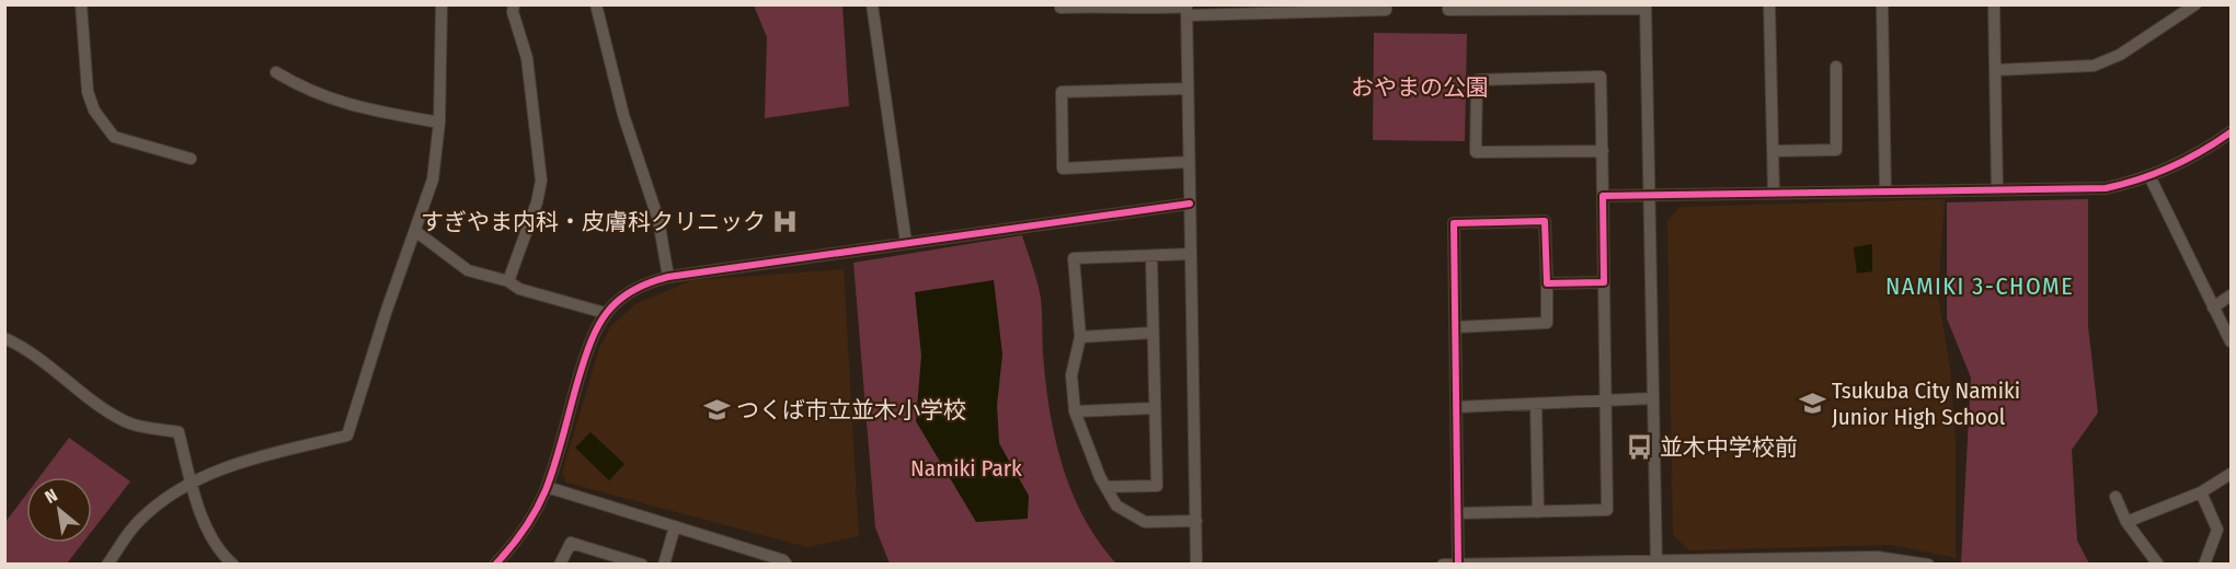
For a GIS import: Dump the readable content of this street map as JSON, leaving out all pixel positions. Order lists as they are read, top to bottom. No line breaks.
{"districts":["NAMIKI 3-CHOME"],"parks":["おやまの公園","Namiki Park"],"places":{"hospital":["すぎやま内科・皮膚科クリニック"],"school or university":["Tsukuba City Namiki Junior High School","つくば市立並木小学校"],"bus stop":["並木中学校前"]},"north":"top left"}
